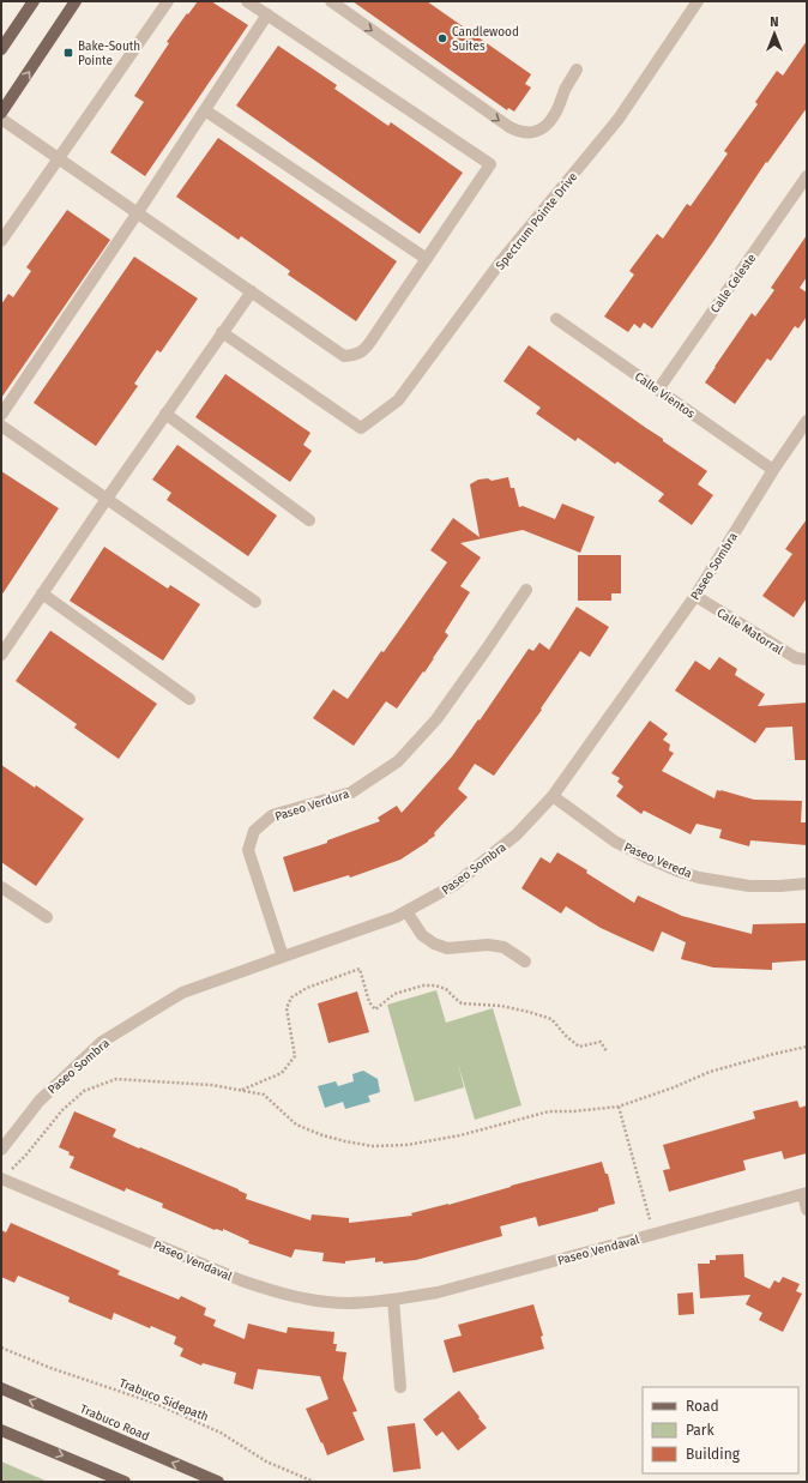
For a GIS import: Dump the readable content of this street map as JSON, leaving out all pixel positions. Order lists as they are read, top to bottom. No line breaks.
{"streets":{"main road":["Trabuco Road"],"street":["Spectrum Pointe Drive","Calle Celeste","Calle Vientos","Paseo Sombra","Calle Matorral","Paseo Verdura","Paseo Vereda","Paseo Vendaval"],"path":["Trabuco Sidepath"]},"crossings":[["Calle Celeste","Calle Vientos"],["Calle Vientos","Paseo Sombra"],["Paseo Sombra","Calle Matorral"],["Paseo Sombra","Paseo Verdura"],["Paseo Sombra","Paseo Vereda"]],"places":{"other":["Candlewood Suites"],"transit":["Bake-South Pointe"]},"legend":["Road","Park","Building"],"north":"top"}
